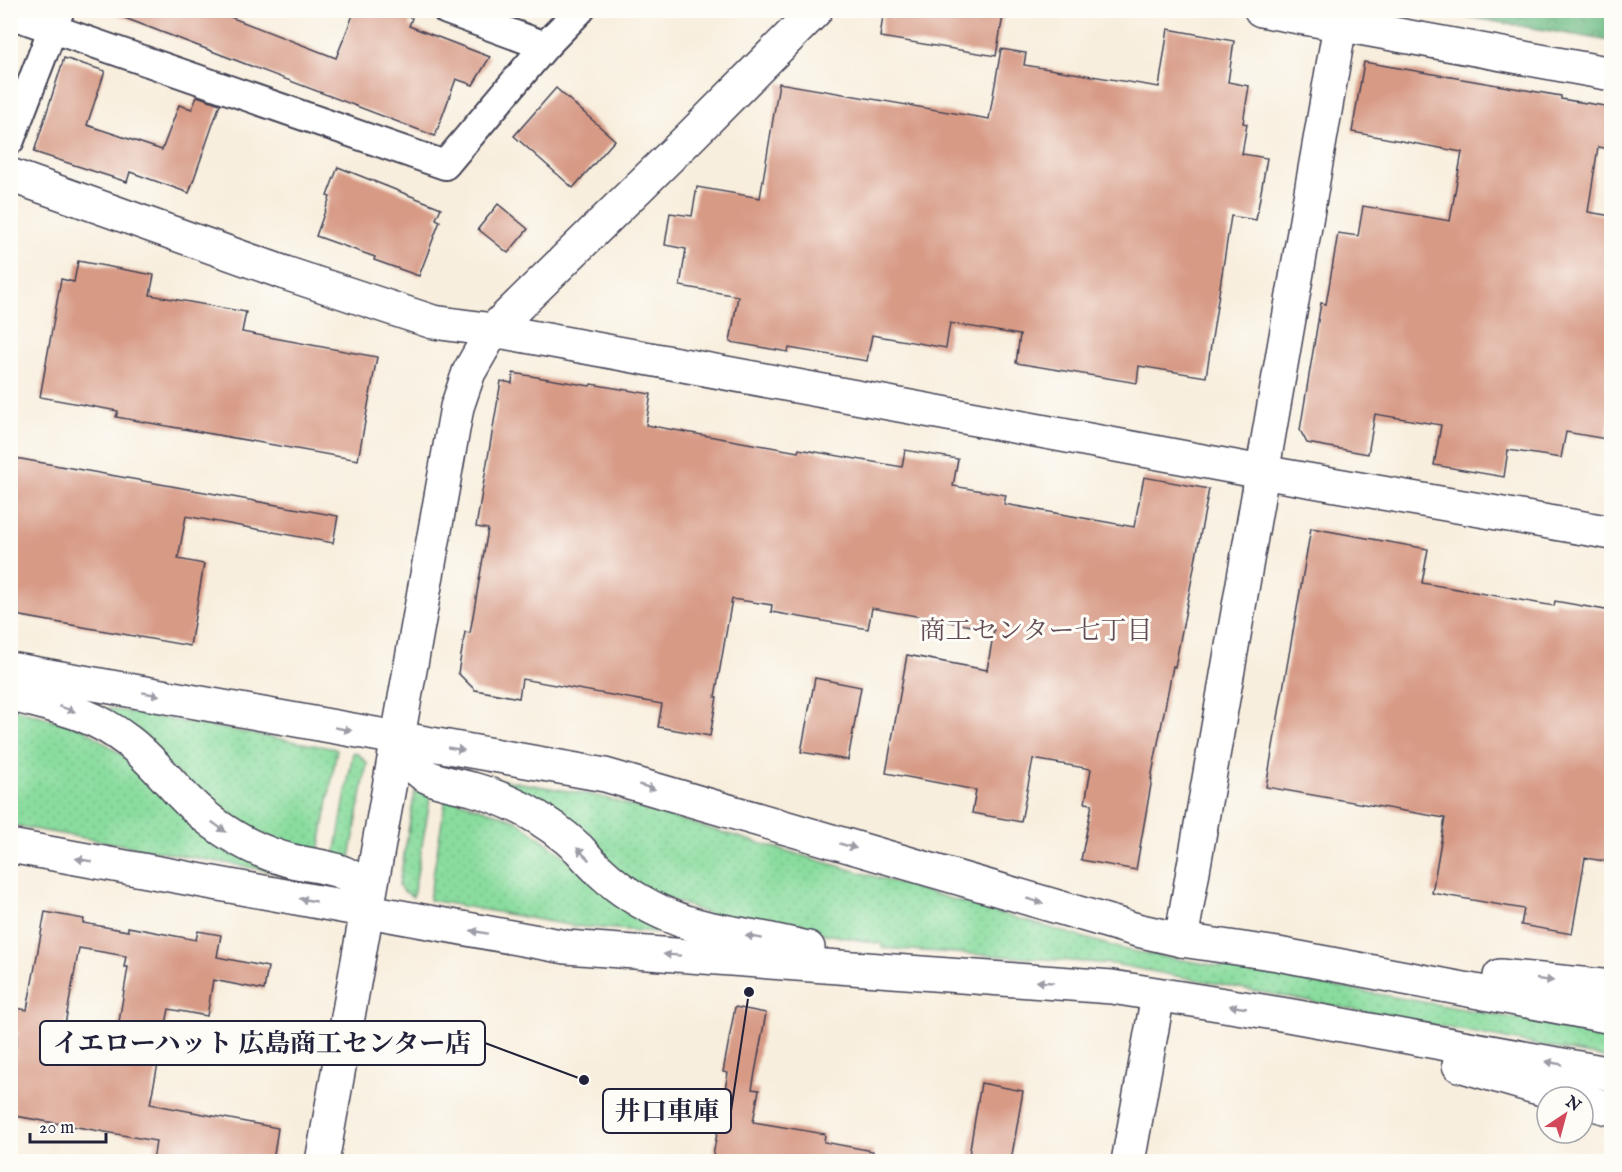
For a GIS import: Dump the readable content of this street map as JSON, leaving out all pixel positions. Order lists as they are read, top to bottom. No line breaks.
{"districts":["商工センター七丁目"],"places":["井口車庫","イエローハット 広島商工センター店"],"scale_bar":"20 m","north":"top right"}
